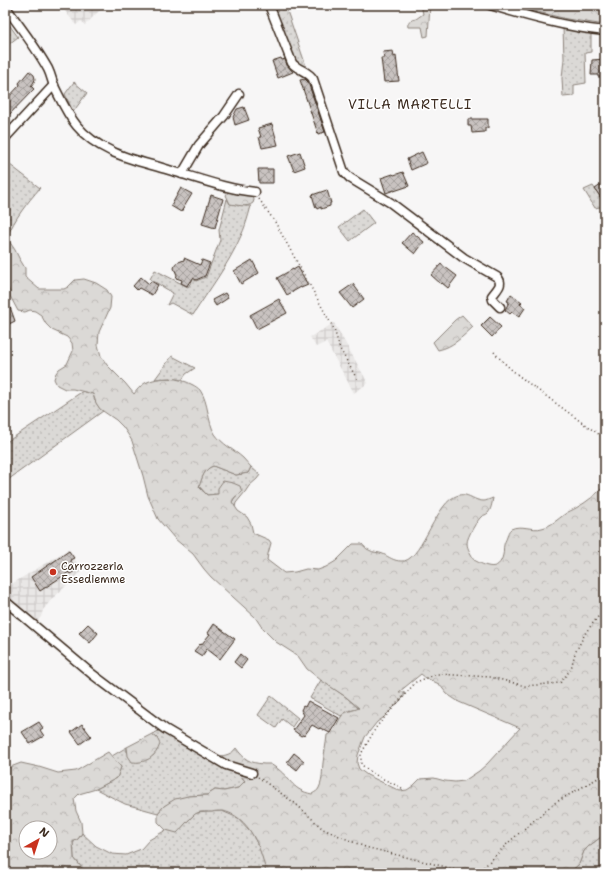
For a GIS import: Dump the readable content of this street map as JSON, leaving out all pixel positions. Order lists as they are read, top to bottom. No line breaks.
{"districts":["VILLA MARTELLI"],"places":["Carrozzeria Essediemme"],"north":"top right"}
